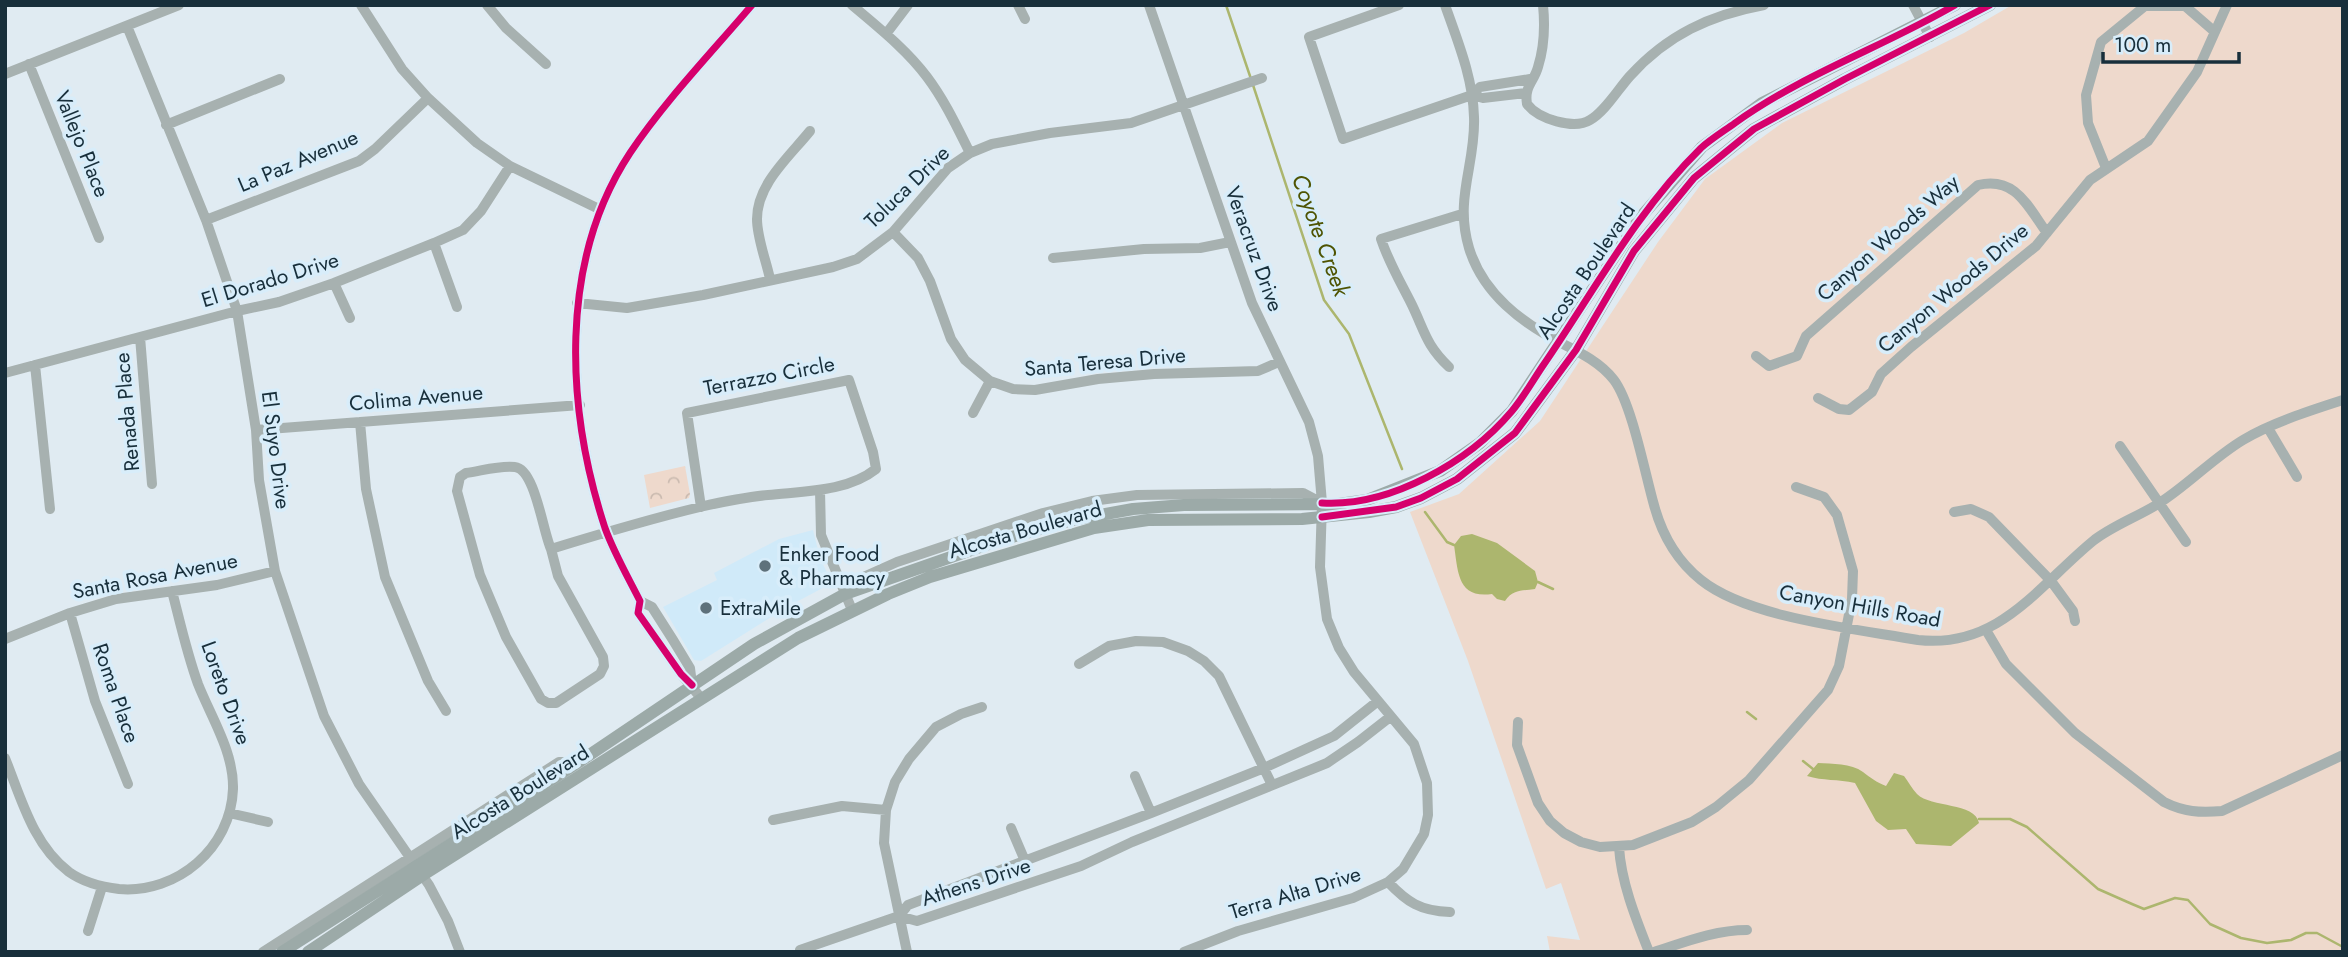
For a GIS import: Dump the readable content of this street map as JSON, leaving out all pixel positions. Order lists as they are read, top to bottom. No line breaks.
{"streets":{"main road":["Alcosta Boulevard"],"street":["Vallejo Place","La Paz Avenue","Toluca Drive","Canyon Woods Way","Veracruz Drive","El Dorado Drive","Canyon Woods Drive","Santa Teresa Drive","Terrazzo Circle","Colima Avenue","Renada Place","El Suyo Drive","Santa Rosa Avenue","Canyon Hills Road","Roma Place","Loreto Drive","Athens Drive","Terra Alta Drive"]},"crossings":[["La Paz Avenue","El Suyo Drive"],["Toluca Drive","Veracruz Drive"],["Toluca Drive","Santa Teresa Drive"],["Canyon Woods Way","Canyon Woods Drive"],["Veracruz Drive","Alcosta Boulevard"],["Veracruz Drive","Santa Teresa Drive"],["Veracruz Drive","Terra Alta Drive"],["Alcosta Boulevard","El Suyo Drive"],["Alcosta Boulevard","Canyon Hills Road"],["Alcosta Boulevard","Terra Alta Drive"],["El Dorado Drive","Renada Place"],["El Dorado Drive","El Suyo Drive"],["Colima Avenue","El Suyo Drive"],["El Suyo Drive","Santa Rosa Avenue"],["Santa Rosa Avenue","Roma Place"],["Santa Rosa Avenue","Loreto Drive"],["Athens Drive","Terra Alta Drive"]],"water":["Coyote Creek"],"places":["Enker Food & Pharmacy","ExtraMile"],"scale_bar":"100 m"}
